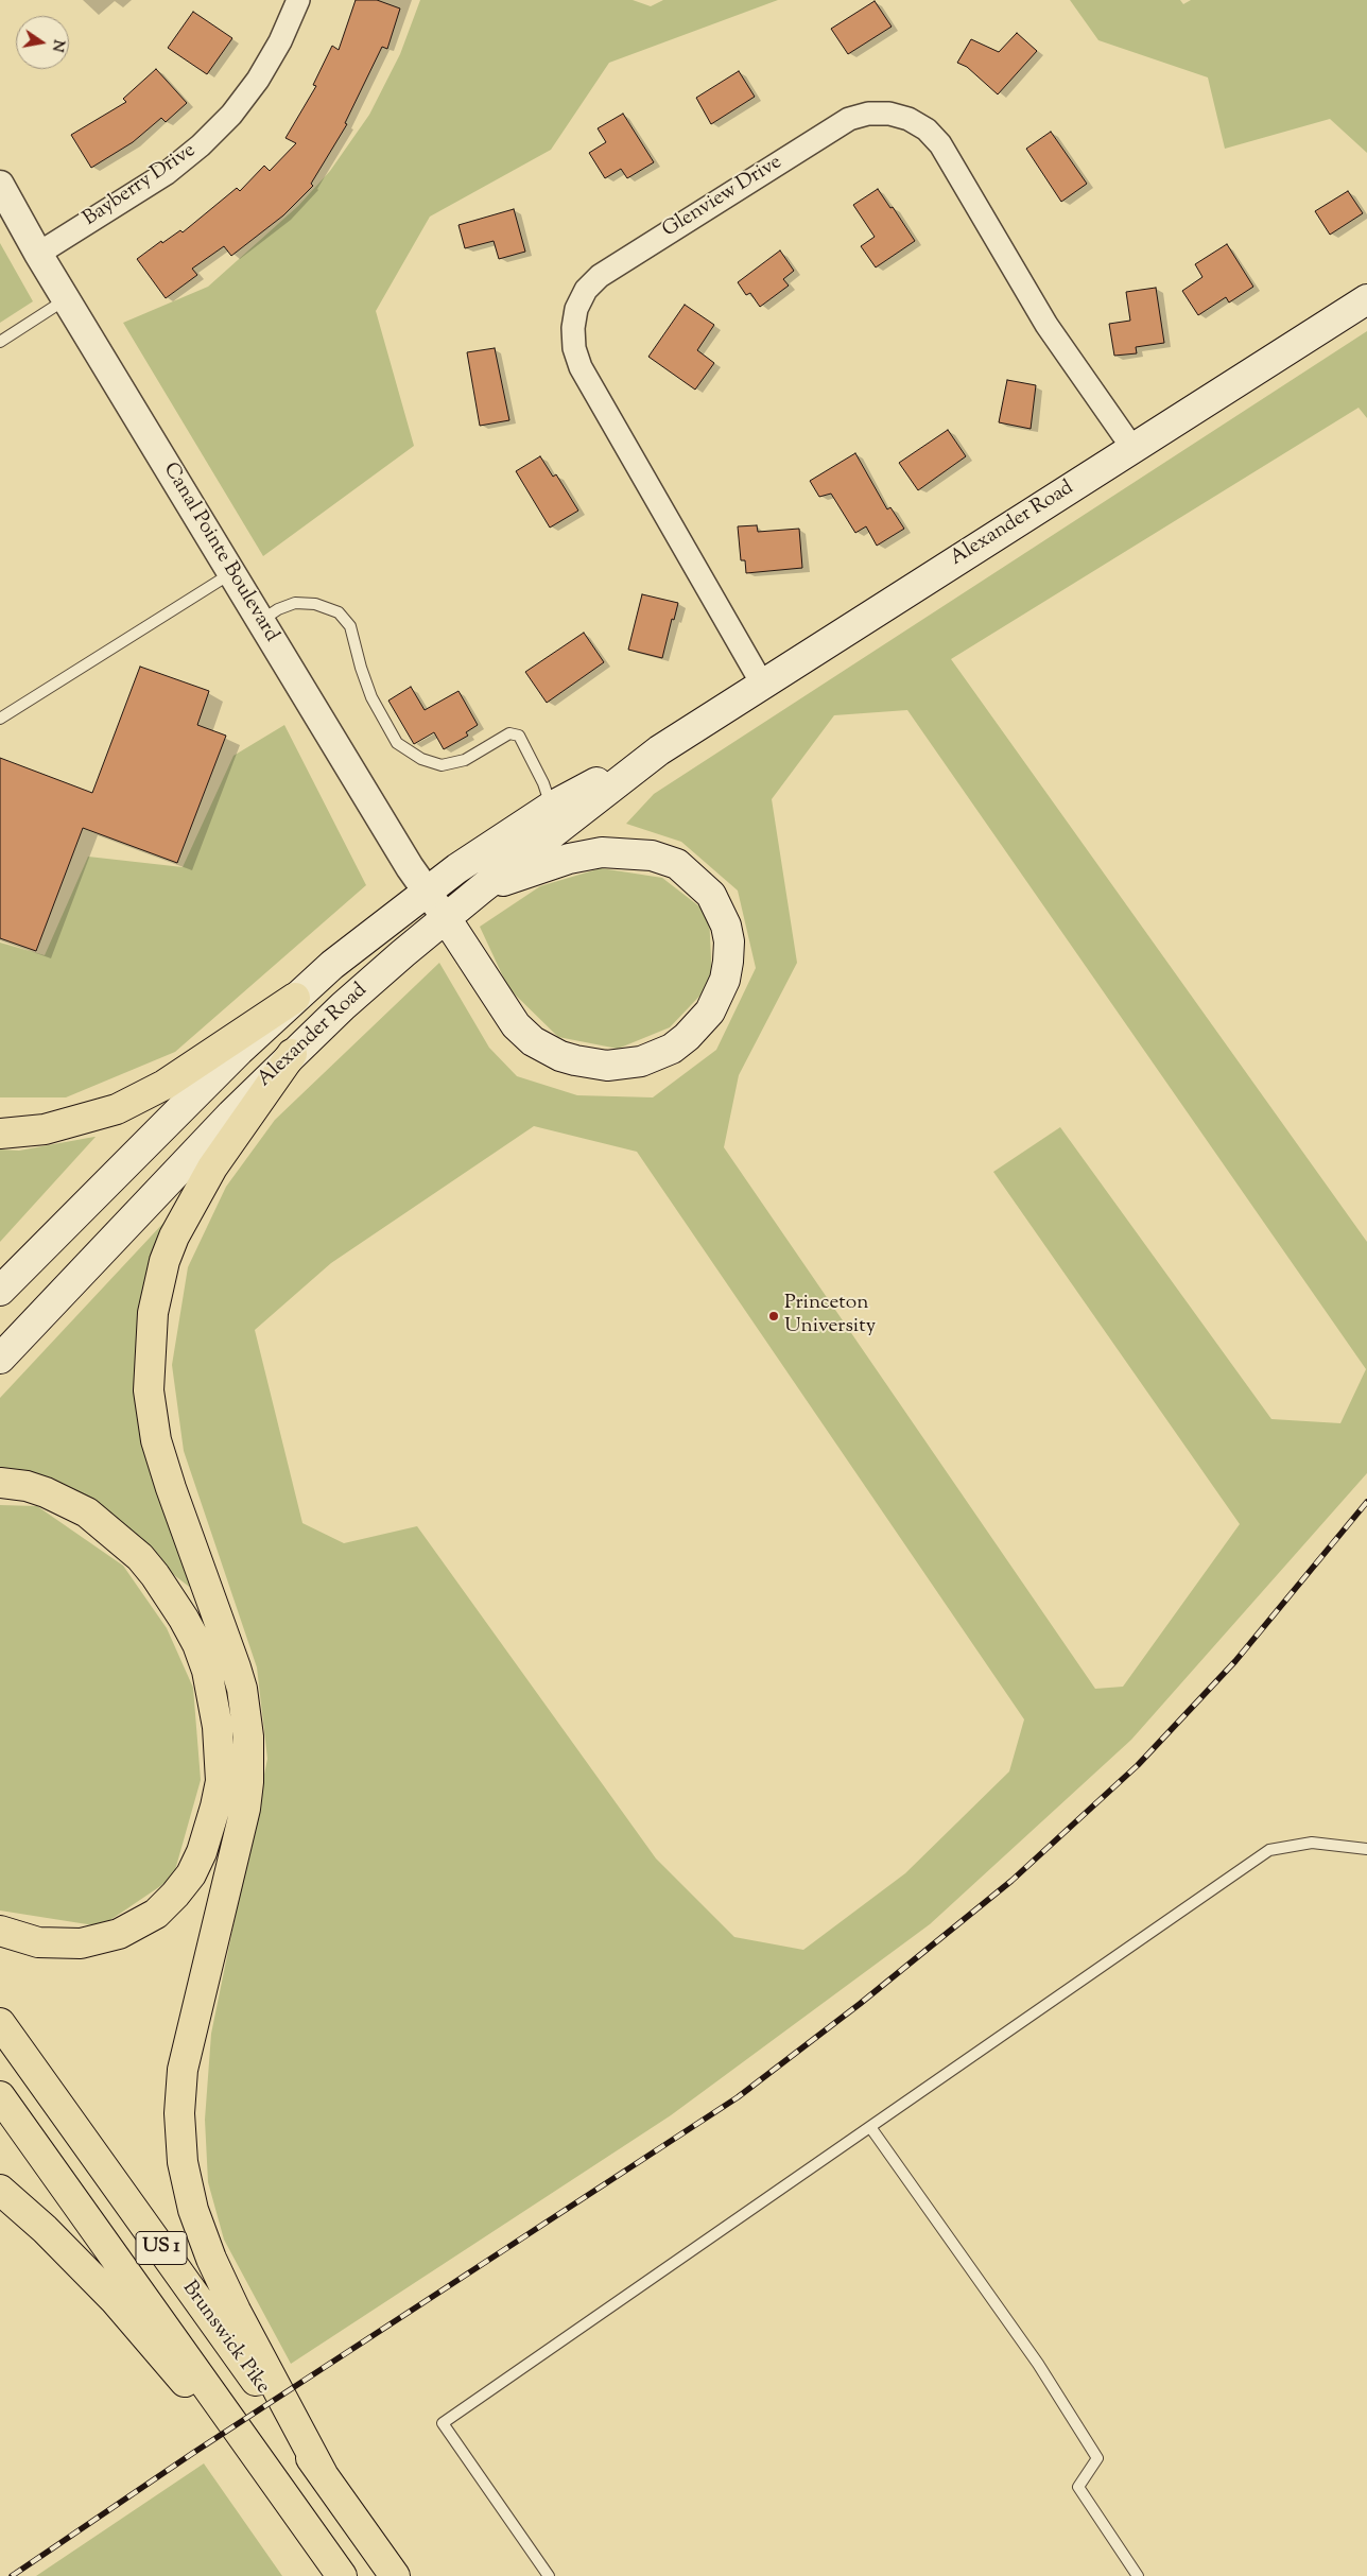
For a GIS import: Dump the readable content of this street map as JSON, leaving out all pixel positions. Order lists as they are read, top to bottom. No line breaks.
{"streets":{"highway":["US 1","Brunswick Pike"],"main road":["Alexander Road"],"street":["Bayberry Drive","Glenview Drive","Canal Pointe Boulevard"]},"crossings":[["Bayberry Drive","Canal Pointe Boulevard"],["Glenview Drive","Alexander Road"],["Alexander Road","Canal Pointe Boulevard"]],"places":["Princeton University"],"north":"right"}
